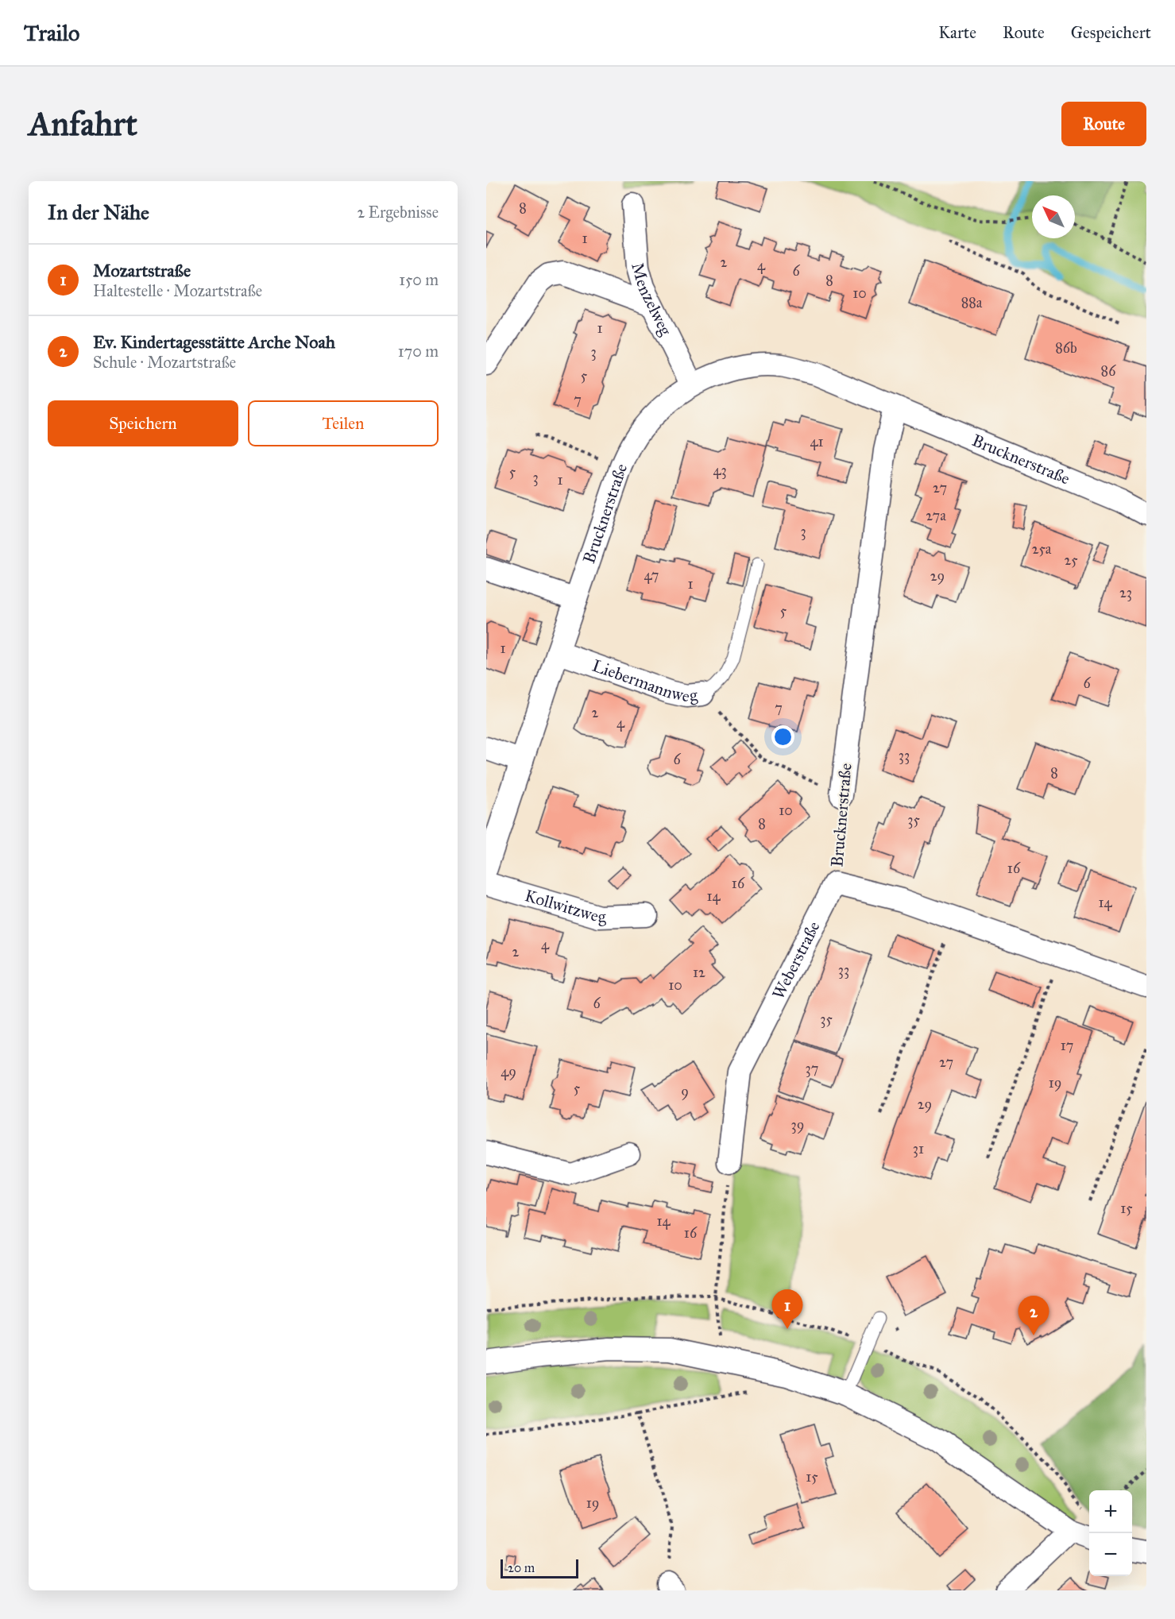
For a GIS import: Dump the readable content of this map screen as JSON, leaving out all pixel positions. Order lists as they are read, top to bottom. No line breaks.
{"streets":{"street":["Menzelweg","Brucknerstraße","Liebermannweg","Kollwitzweg","Weberstraße"]},"crossings":[["Menzelweg","Brucknerstraße"],["Brucknerstraße","Liebermannweg"],["Brucknerstraße","Weberstraße"]],"house_numbers":["8","1","2","4","6","8","10","88a","1","86b","3","86","5","7","41","43","5","3","1","27","27a","3","25a","25","47","29","1","23","5","1","6","7","2","4","33","6","8","10","35","8","16","16","14","14","4","2","33","12","10","6","35","17","27","37","49","19","5","9","29","39","31","15","14","16","15","19"],"scale_bar":"20 m","north":"top left","page":{"header":"Trailo","nav":["Karte","Route","Gespeichert"],"buttons":["Route",["Speichern","Teilen"]],"title":"Anfahrt","heading":["In der Nähe","2 Ergebnisse"],"list":[{"mark":"1","name":"Mozartstraße","note":"Haltestelle · Mozartstraße","value":"150 m"},{"mark":"2","name":"Ev. Kindertagesstätte Arche Noah","note":"Schule · Mozartstraße","value":"170 m"}],"pins":["1","2"],"map_buttons":["+","−"],"scale":"20 m"}}
